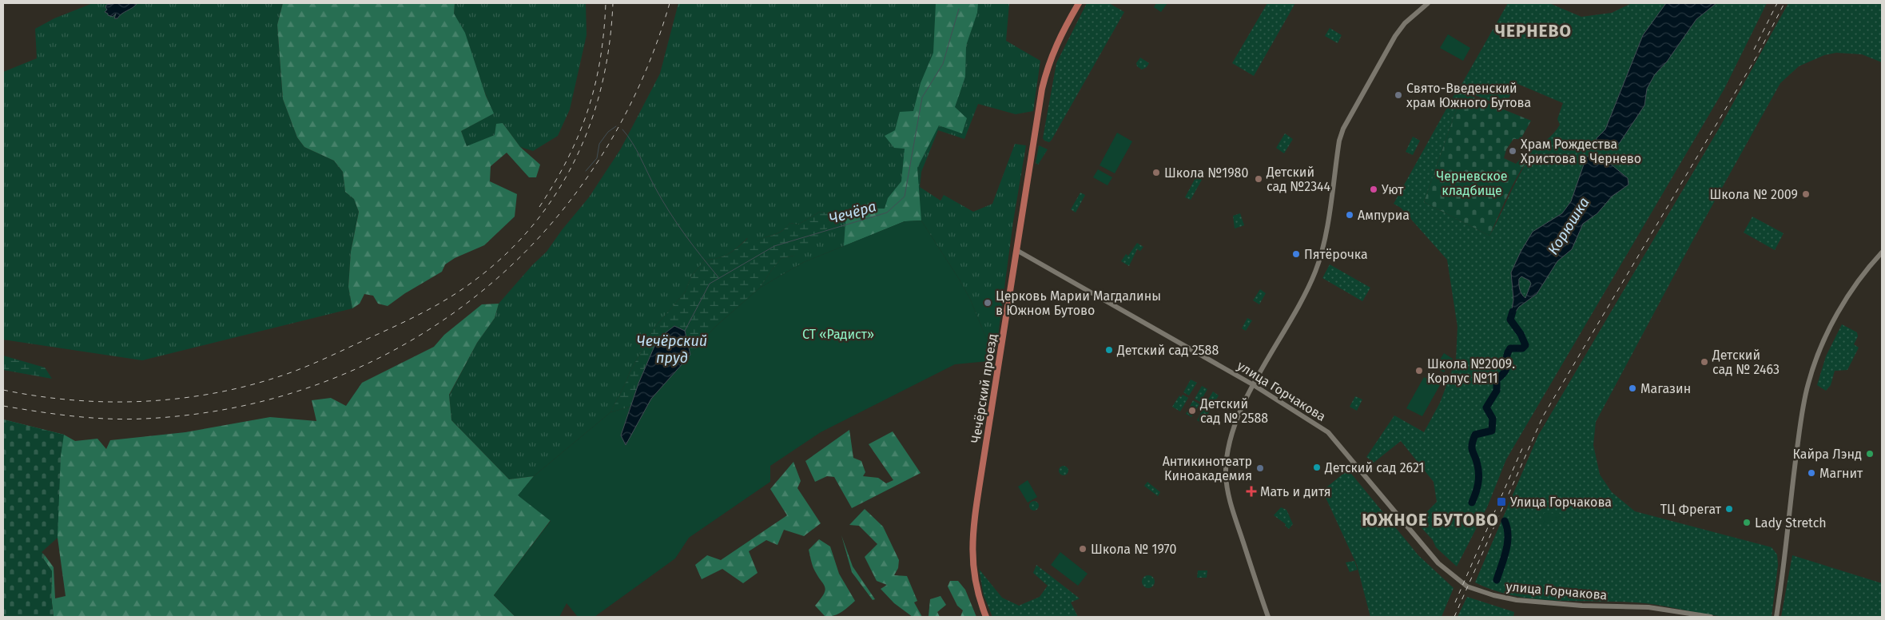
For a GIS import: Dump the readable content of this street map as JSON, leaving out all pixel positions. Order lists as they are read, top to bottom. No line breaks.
{"streets":{"main road":["Чечёрский проезд"],"street":["улица Горчакова"]},"crossings":[["Чечёрский проезд","улица Горчакова"]],"districts":["ЧЕРНЕВО","ЮЖНОЕ БУТОВО"],"water":["Чечёра","Корюшка","Чечёрский пруд"],"parks":["Черневское кладбище","СТ «Радист»"],"places":{"other":["Свято-Введенский храм Южного Бутова","Храм Рождества Христова в Чернево","Школа №1980","Детский сад №2344","Уют","Школа № 2009","Ампуриа","Пятёрочка","Церковь Марии Магдалины в Южном Бутово","Детский сад 2588","Детский сад № 2463","Школа №2009. Корпус №11","Магазин","Детский сад № 2588","Кайра Лэнд","Детский сад 2621","Антикинотеатр Киноакадемия","Магнит","ТЦ Фрегат","Lady Stretch","Школа № 1970"],"health":["Мать и дитя"],"transit":["Улица Горчакова"]}}
